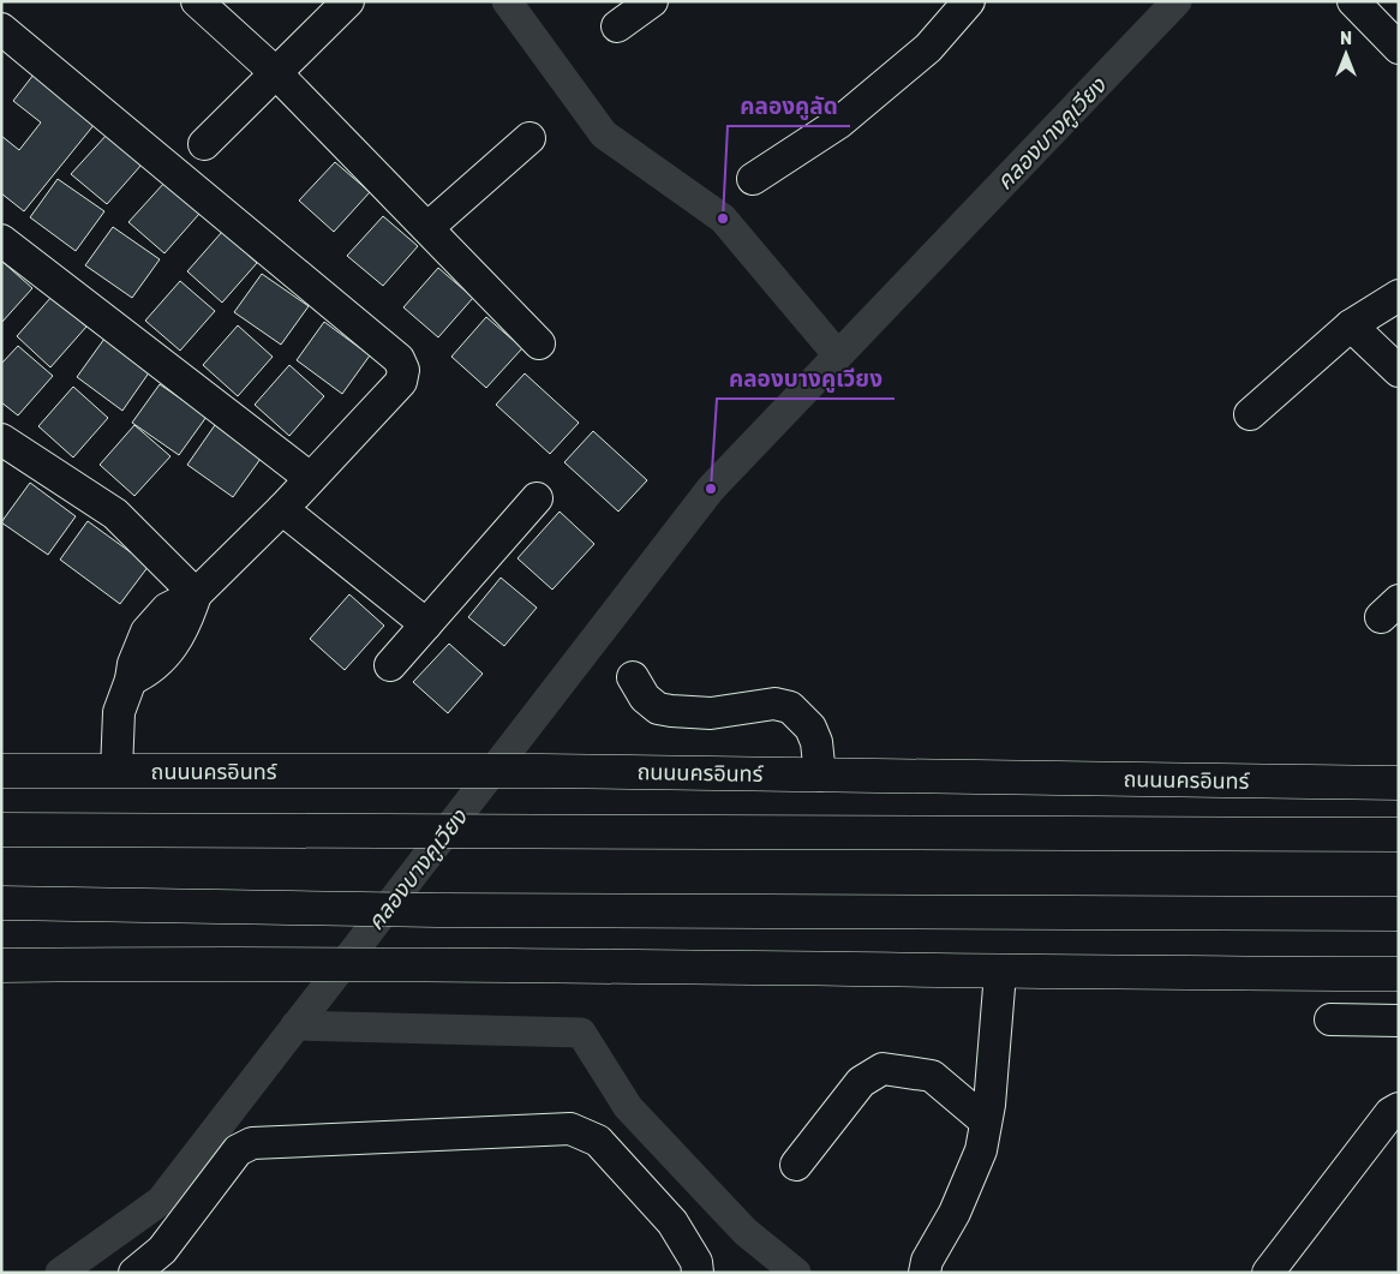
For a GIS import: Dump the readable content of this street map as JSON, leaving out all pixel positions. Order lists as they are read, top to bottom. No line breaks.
{"streets":{"main road":["ถนนนครอินทร์"]},"water":["คลองบางคูเวียง"],"places":["คลองคูลัด","คลองบางคูเวียง"],"north":"top"}
